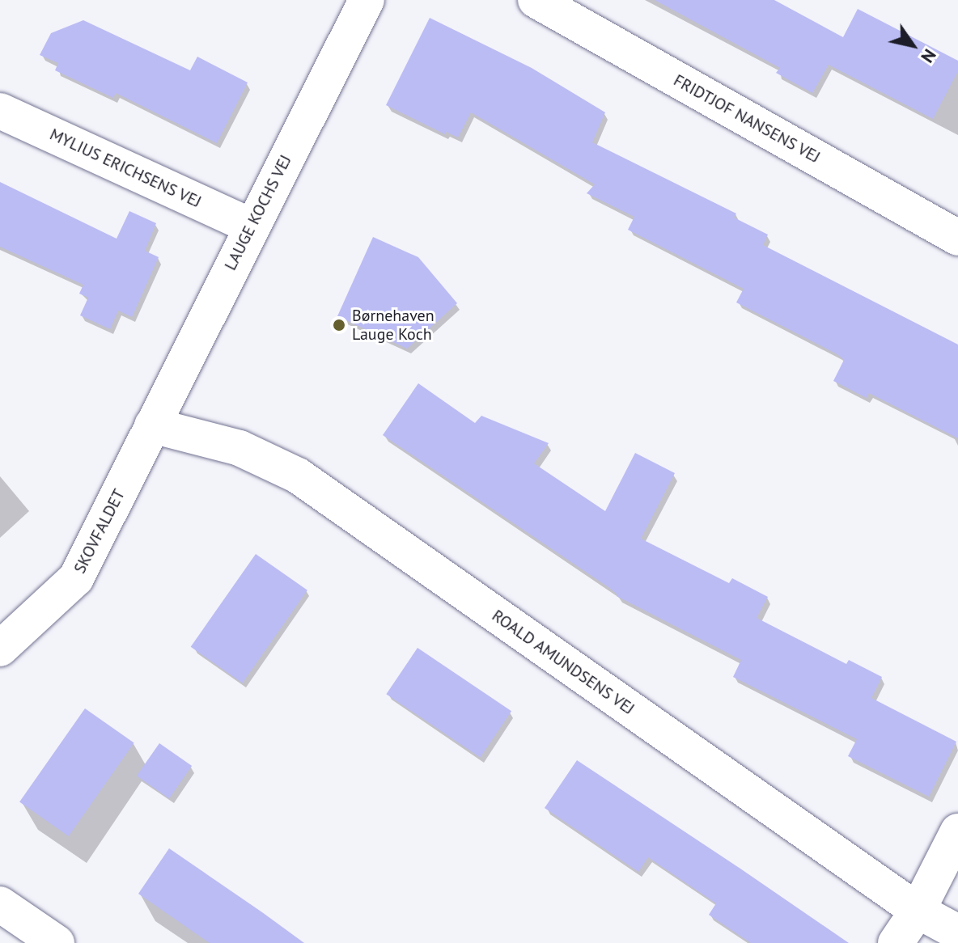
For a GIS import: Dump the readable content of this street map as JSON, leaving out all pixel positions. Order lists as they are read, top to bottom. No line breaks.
{"streets":{"street":["FRIDTJOF NANSENS VEJ","MYLIUS ERICHSENS VEJ","LAUGE KOCHS VEJ","SKOVFALDET","ROALD AMUNDSENS VEJ"]},"crossings":[["MYLIUS ERICHSENS VEJ","LAUGE KOCHS VEJ"],["LAUGE KOCHS VEJ","SKOVFALDET"],["LAUGE KOCHS VEJ","ROALD AMUNDSENS VEJ"],["SKOVFALDET","ROALD AMUNDSENS VEJ"]],"places":["Børnehaven Lauge Koch"],"north":"bottom right"}
